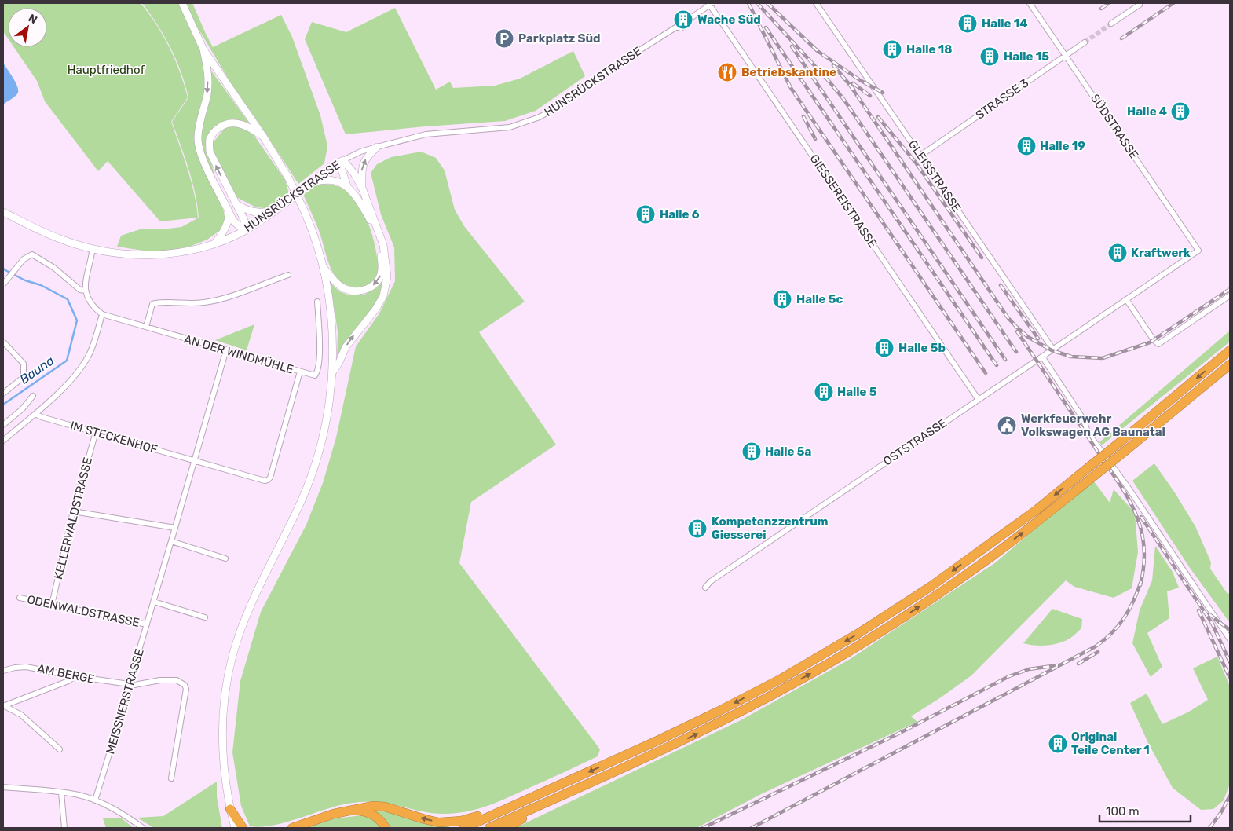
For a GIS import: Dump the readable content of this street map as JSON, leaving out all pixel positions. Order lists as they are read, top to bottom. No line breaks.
{"streets":{"main road":["HUNSRÜCKSTRASSE"],"street":["STRASSE 3","SÜDSTRASSE","GLEISSTRASSE","GIESSEREISTRASSE","AN DER WINDMÜHLE","IM STECKENHOF","OSTSTRASSE","KELLERWALDSTRASSE","ODENWALDSTRASSE","AM BERGE","MEISSNERSTRASSE"]},"crossings":[["STRASSE 3","SÜDSTRASSE"],["STRASSE 3","GLEISSTRASSE"],["SÜDSTRASSE","OSTSTRASSE"],["GLEISSTRASSE","OSTSTRASSE"],["GIESSEREISTRASSE","OSTSTRASSE"],["AN DER WINDMÜHLE","IM STECKENHOF"],["AN DER WINDMÜHLE","MEISSNERSTRASSE"],["IM STECKENHOF","KELLERWALDSTRASSE"],["IM STECKENHOF","MEISSNERSTRASSE"],["KELLERWALDSTRASSE","ODENWALDSTRASSE"],["ODENWALDSTRASSE","MEISSNERSTRASSE"],["AM BERGE","MEISSNERSTRASSE"]],"water":["Bauna"],"parks":["Hauptfriedhof"],"places":{"building":["Wache Süd","Halle 14","Halle 18","Halle 15","Halle 4","Halle 19","Halle 6","Kraftwerk","Halle 5c","Halle 5b","Halle 5","Halle 5a","Kompetenzzentrum Giesserei","Original Teile Center 1"],"parking":["Parkplatz Süd"],"restaurant":["Betriebskantine"],"public building":["Werkfeuerwehr Volkswagen AG Baunatal"]},"scale_bar":"100 m","north":"top right"}
